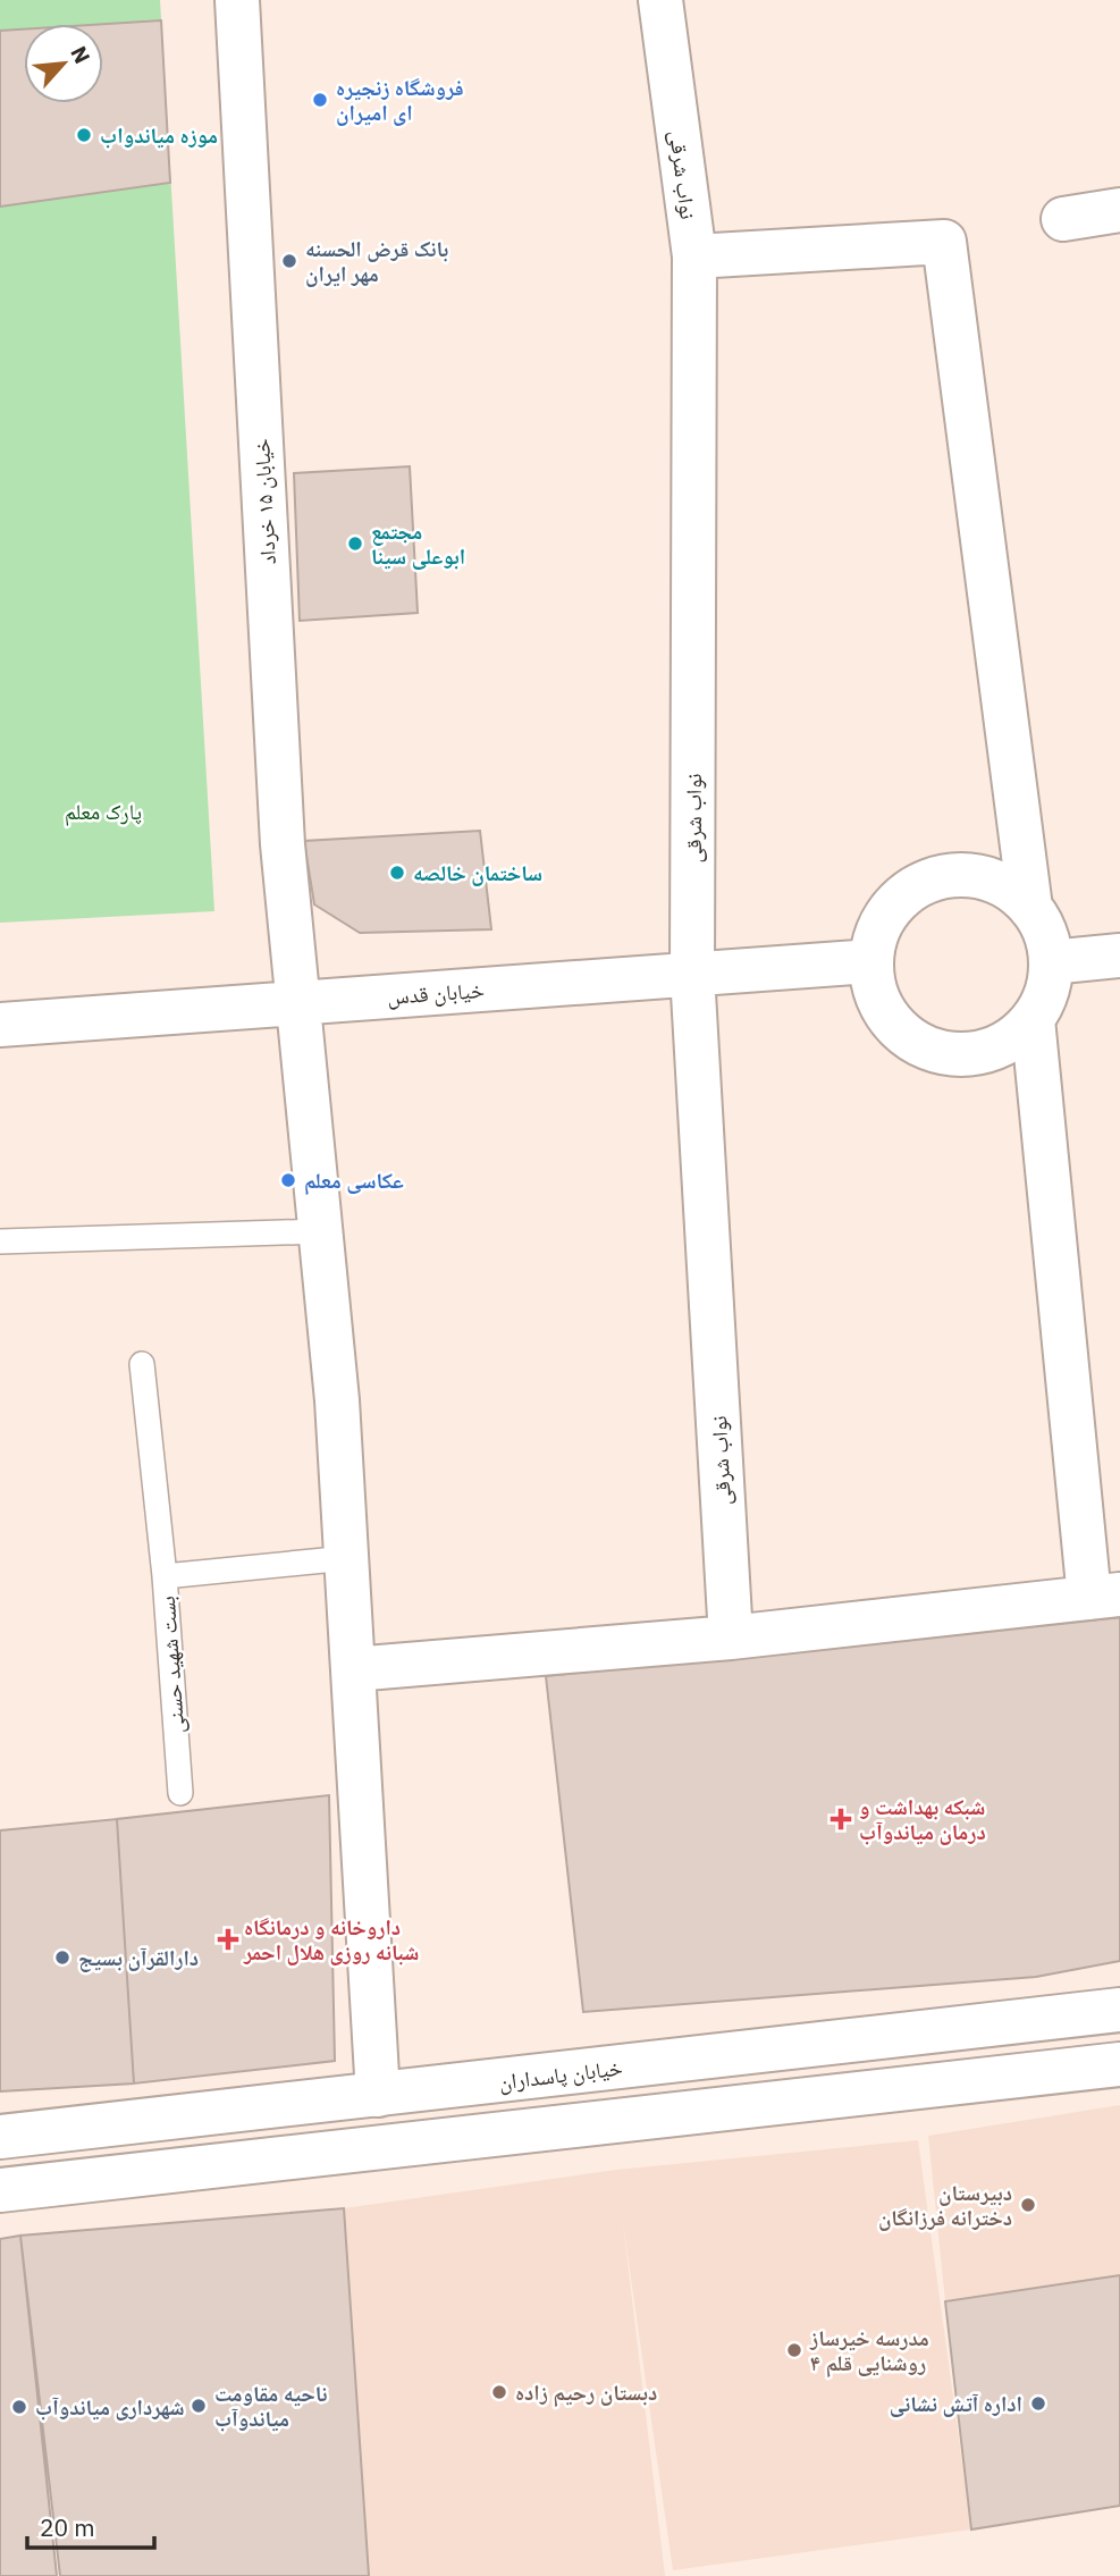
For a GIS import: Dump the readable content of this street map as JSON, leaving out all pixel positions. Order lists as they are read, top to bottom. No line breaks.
{"streets":{"street":["نواب شرقی","خیابان ۱۵ خرداد","خیابان قدس","خیابان پاسداران"],"lane":["بست شهید حسنی"]},"crossings":[["نواب شرقی","خیابان قدس"],["خیابان ۱۵ خرداد","خیابان قدس"],["خیابان ۱۵ خرداد","بست شهید حسنی"],["خیابان ۱۵ خرداد","خیابان پاسداران"]],"parks":["پارک معلم"],"places":{"other":["فروشگاه زنجیره ای امیران","موزه میاندواب","بانک قرض الحسنه مهر ایران","مجتمع ابوعلی سینا","ساختمان خالصه","عکاسی معلم","دارالقرآن بسیج","دبیرستان دخترانه فرزانگان","مدرسه خیرساز روشنایی قلم ۴","دبستان رحیم زاده","اداره آتش نشانی","ناحیه مقاومت میاندوآب","شهرداری میاندوآب"],"health":["شبکه بهداشت و درمان میاندوآب","داروخانه و درمانگاه شبانه روزی هلال احمر"]},"scale_bar":"20 m","north":"top right"}
